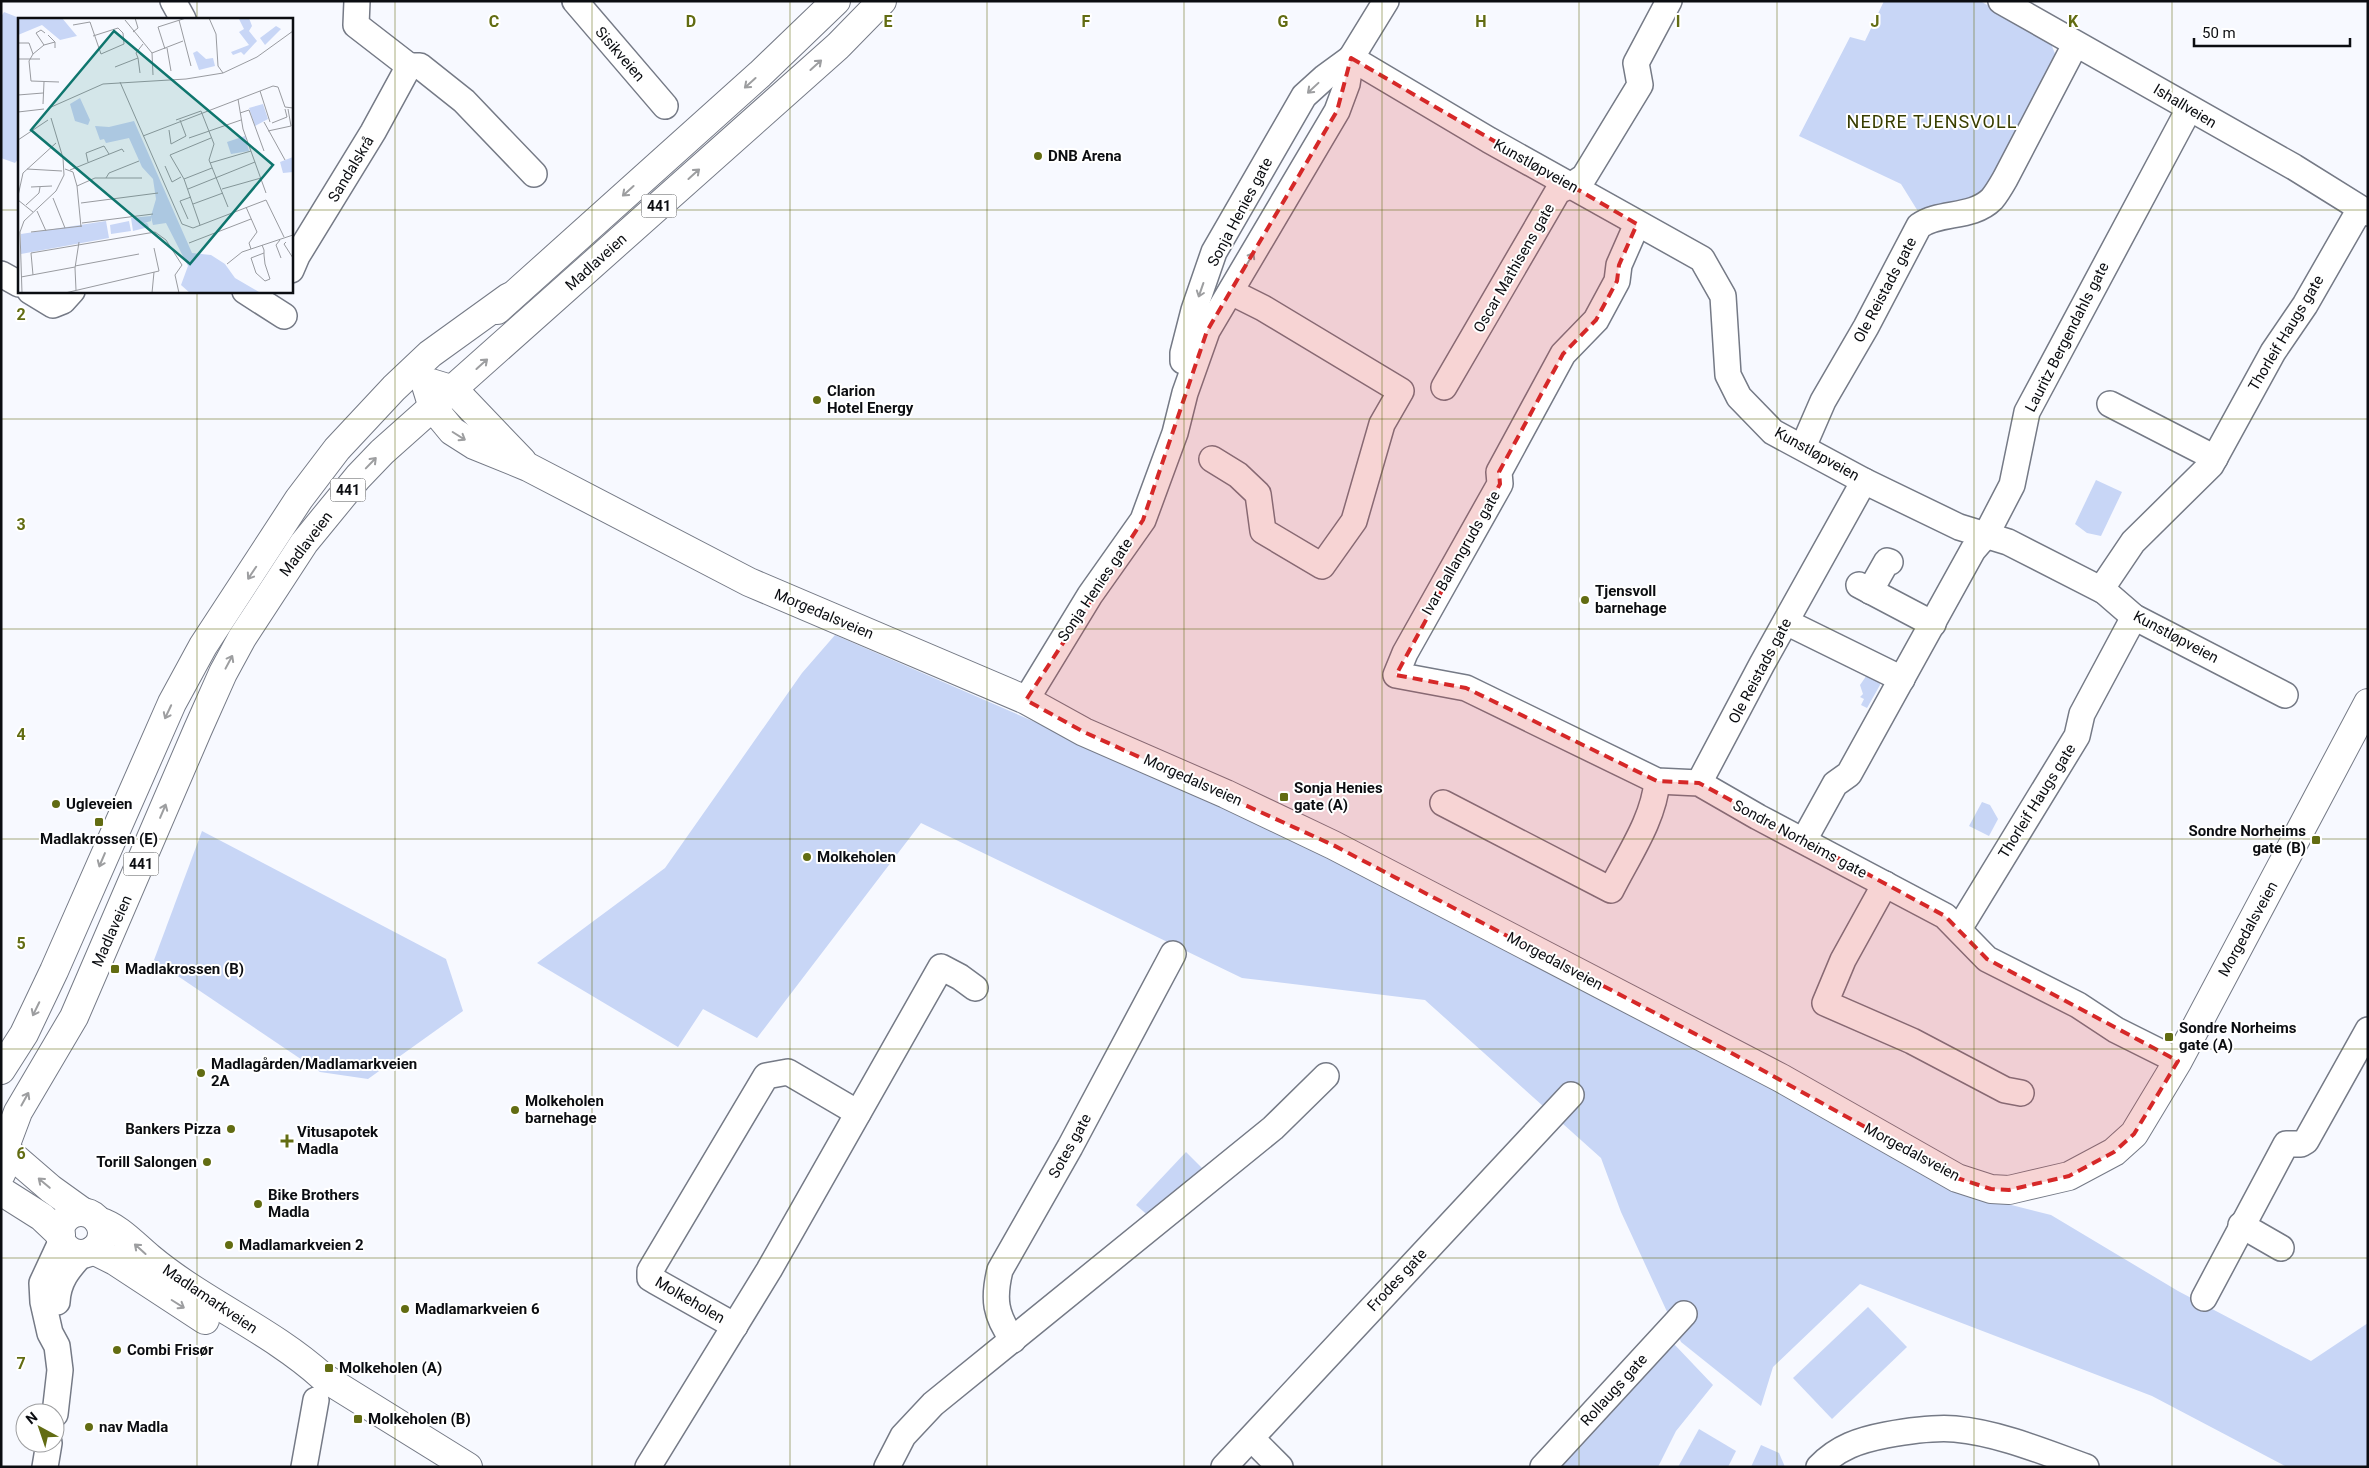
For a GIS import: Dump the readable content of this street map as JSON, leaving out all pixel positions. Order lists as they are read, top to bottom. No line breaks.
{"streets":{"main road":["441","Madlaveien","Morgedalsveien","Madlamarkveien"],"street":["Sisikveien","Ishallveien","Kunstløpveien","Sandalskrå","Sonja Henies gate","Oscar Mathisens gate","Ole Reistads gate","Thorleif Haugs gate","Lauritz Bergendahls gate","Ivar Ballangruds gate","Sondre Norheims gate","Sotes gate","Frodes gate","Molkeholen","Rollaugs gate"]},"crossings":[["Ishallveien","Ole Reistads gate"],["Ishallveien","Thorleif Haugs gate"],["Ishallveien","Lauritz Bergendahls gate"],["Kunstløpveien","Sonja Henies gate"],["Kunstløpveien","Oscar Mathisens gate"],["Kunstløpveien","Ole Reistads gate"],["Kunstløpveien","Thorleif Haugs gate"],["Kunstløpveien","Lauritz Bergendahls gate"],["Kunstløpveien","Ivar Ballangruds gate"],["Sonja Henies gate","Morgedalsveien"],["Madlaveien","Morgedalsveien"],["Madlaveien","Madlamarkveien"],["Ole Reistads gate","Sondre Norheims gate"],["Thorleif Haugs gate","Sondre Norheims gate"],["Lauritz Bergendahls gate","Sondre Norheims gate"],["Ivar Ballangruds gate","Sondre Norheims gate"],["Morgedalsveien","Sondre Norheims gate"]],"districts":["NEDRE TJENSVOLL"],"places":{"other":["DNB Arena","Clarion Hotel Energy","Tjensvoll barnehage","Ugleveien","Molkeholen","Madlagården/Madlamarkveien 2A","Molkeholen barnehage","Bankers Pizza","Torill Salongen","Bike Brothers Madla","Madlamarkveien 2","Madlamarkveien 6","Combi Frisør","nav Madla"],"transit":["Sonja Henies gate (A)","Madlakrossen (E)","Sondre Norheims gate (B)","Madlakrossen (B)","Sondre Norheims gate (A)","Molkeholen (A)","Molkeholen (B)"],"health":["Vitusapotek Madla"]},"scale_bar":"50 m","north":"top left","grid":{"columns":["C","D","E","F","G","H","I","J","K"],"rows":["2","3","4","5","6","7"]}}
